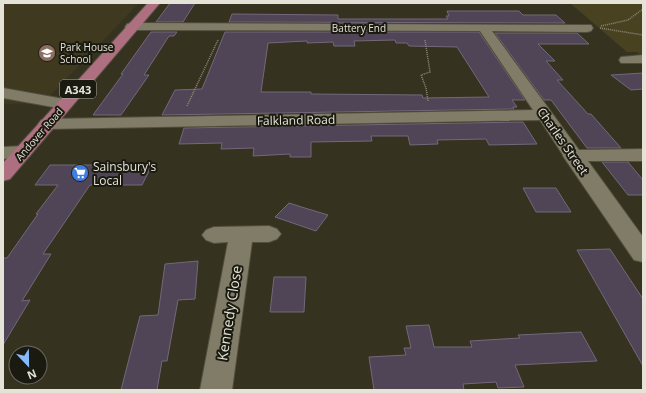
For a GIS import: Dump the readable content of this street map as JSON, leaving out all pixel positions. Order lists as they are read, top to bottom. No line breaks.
{"streets":{"main road":["A343","Andover Road"],"street":["Battery End","Falkland Road","Charles Street","Kennedy Close"]},"crossings":[["Battery End","Andover Road"],["Battery End","Charles Street"],["Falkland Road","Andover Road"],["Falkland Road","Charles Street"]],"places":{"school or university":["Park House School"],"supermarket":["Sainsbury's Local"]},"north":"bottom"}
